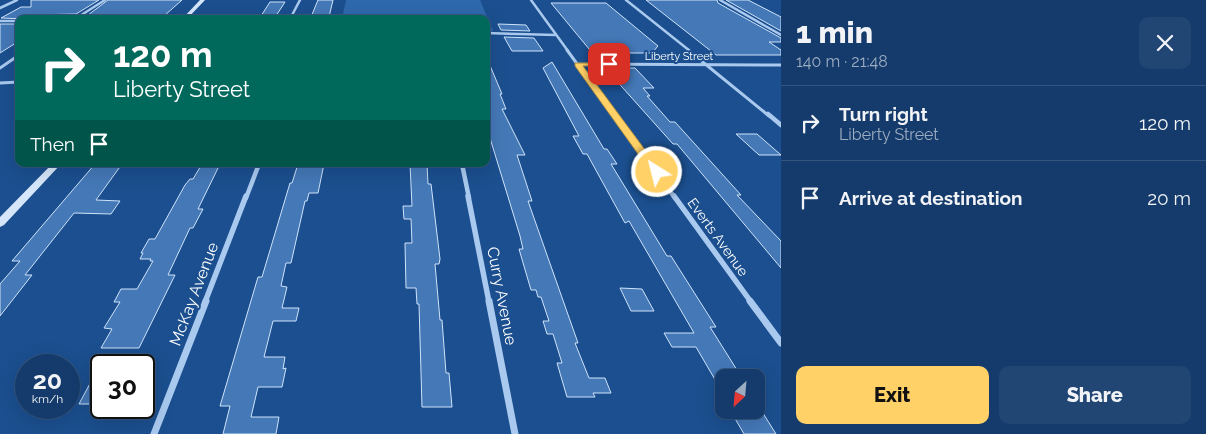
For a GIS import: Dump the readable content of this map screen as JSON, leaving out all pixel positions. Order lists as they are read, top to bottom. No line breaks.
{"streets":{"street":["Liberty Street","Everts Avenue","McKay Avenue","Curry Avenue"]},"crossings":[["Liberty Street","Everts Avenue"]],"north":"bottom left","page":{"heading":["1 min","140 m · 21:48"],"turn":["120 m","Liberty Street"],"list":[{"name":"Turn right","note":"Liberty Street","value":"120 m"},{"name":"Arrive at destination","value":"20 m"}],"then":"Then","speed":"20 km/h","limit":"30","buttons":["Exit","Share"]}}
